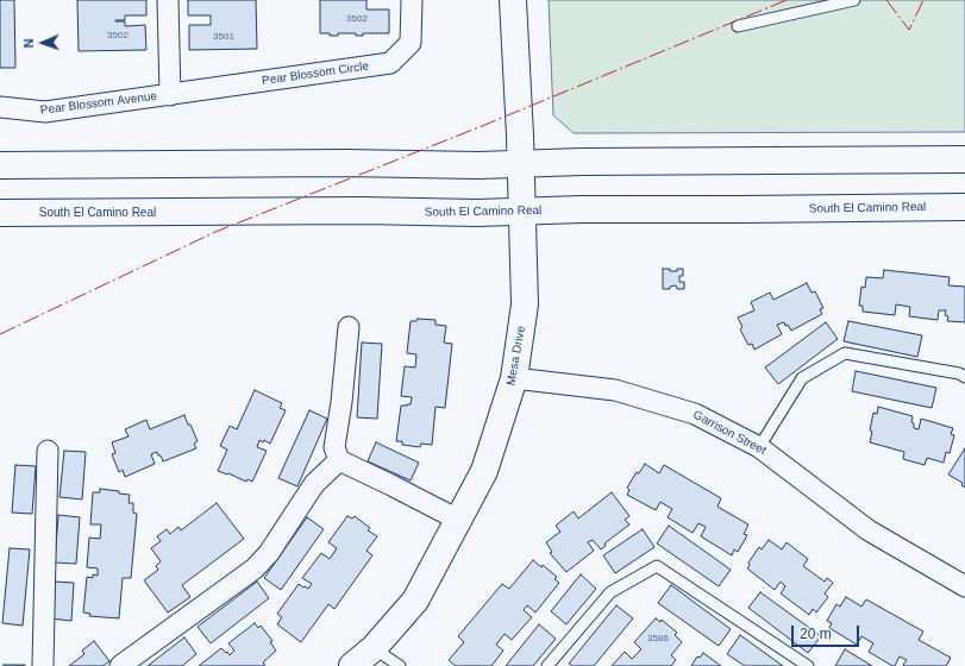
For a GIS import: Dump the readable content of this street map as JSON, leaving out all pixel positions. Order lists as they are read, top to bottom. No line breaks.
{"streets":{"main road":["South El Camino Real","Mesa Drive"],"street":["Pear Blossom Circle","Pear Blossom Avenue","Garrison Street"]},"crossings":[["Pear Blossom Circle","Pear Blossom Avenue"],["South El Camino Real","Mesa Drive"],["Mesa Drive","Garrison Street"]],"house_numbers":["3502","3502","3501","3586"],"scale_bar":"20 m","north":"left"}
